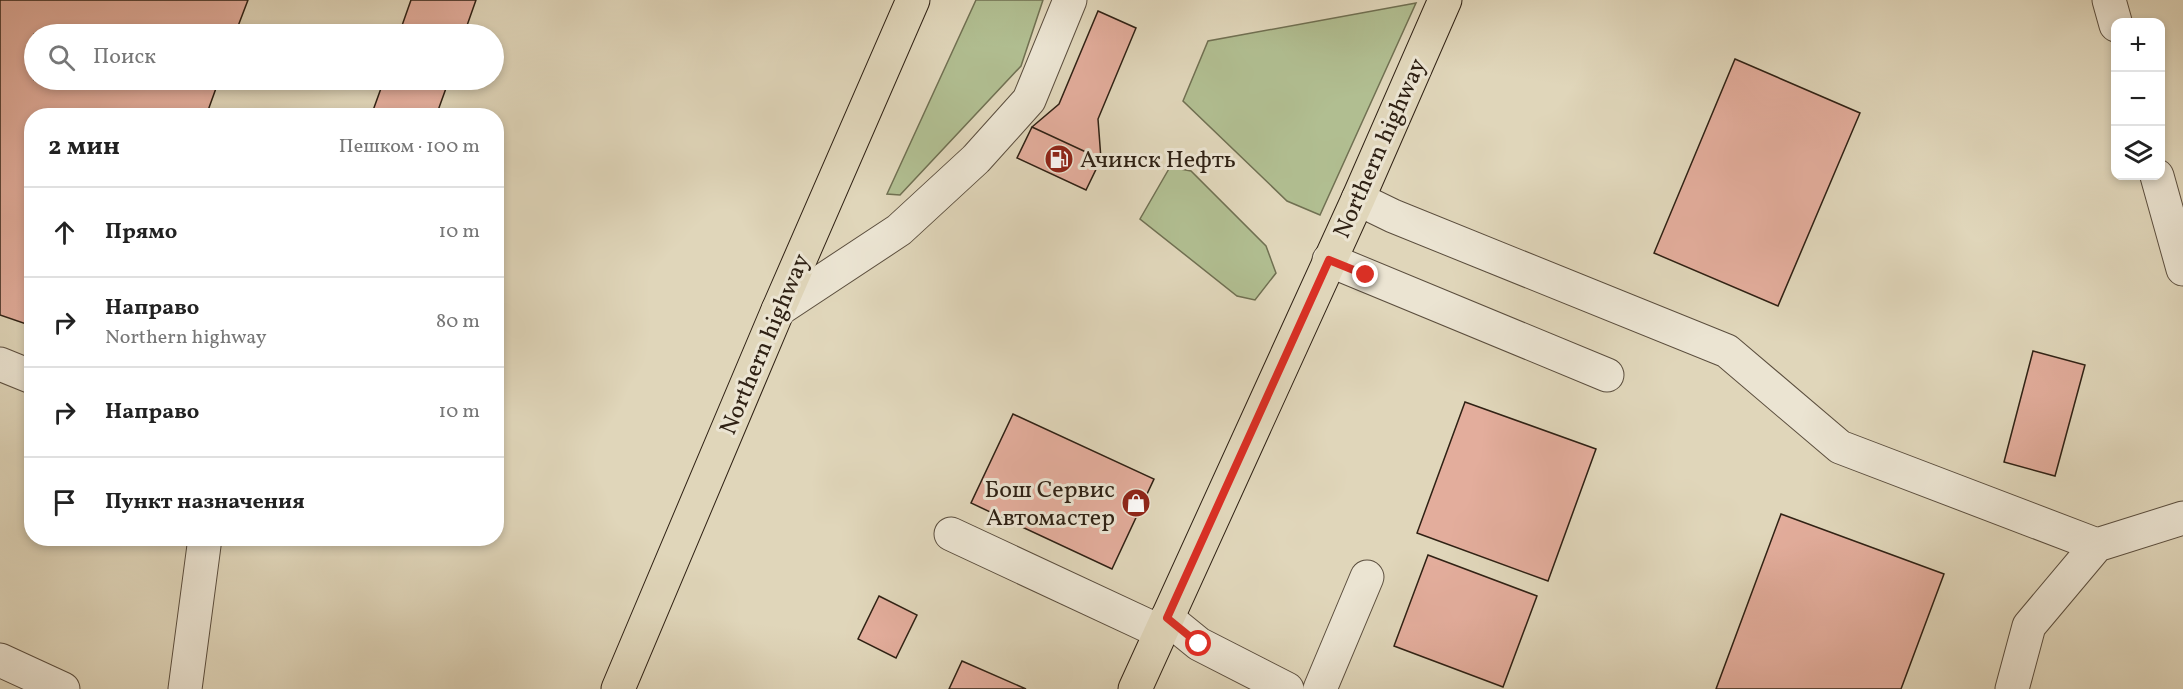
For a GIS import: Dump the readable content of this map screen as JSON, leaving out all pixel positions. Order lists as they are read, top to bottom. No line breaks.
{"streets":{"main road":["Northern highway"]},"places":{"fuel station":["Ачинск Нефть"],"shop":["Бош Сервис Автомастер"]},"page":{"map_buttons":["+","−"],"search":"Поиск","heading":["2 мин","Пешком · 100 m"],"list":[["Прямо","10 m"],["Направо","Northern highway","80 m"],["Направо","10 m"],"Пункт назначения"]}}
